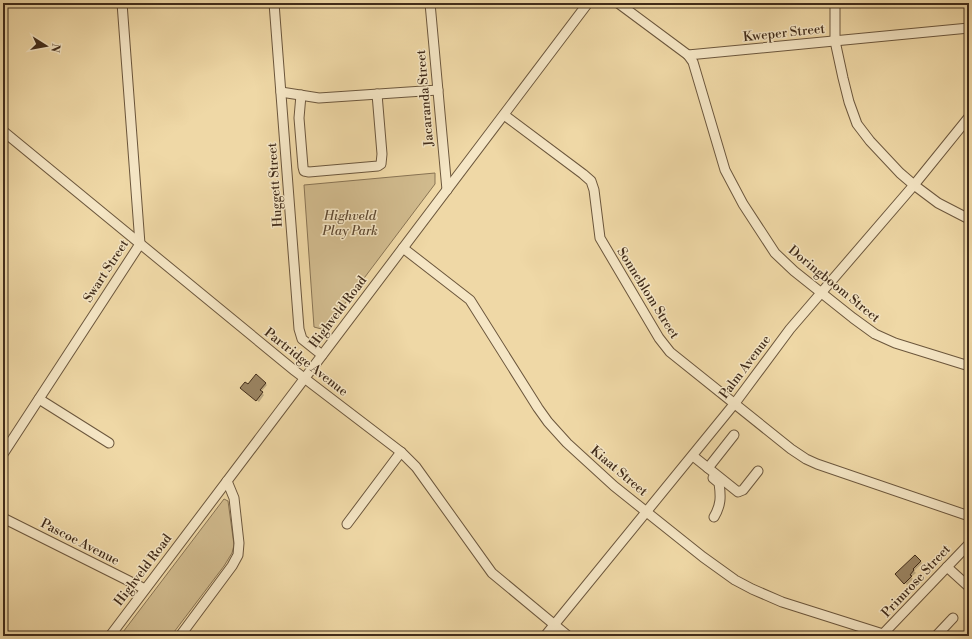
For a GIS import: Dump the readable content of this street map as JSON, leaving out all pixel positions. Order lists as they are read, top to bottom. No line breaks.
{"streets":{"street":["Kweper Street","Jacaranda Street","Huggett Street","Swart Street","Doringboom Street","Sonneblom Street","Highveld Road","Partridge Avenue","Palm Avenue","Kiaat Street","Pascoe Avenue","Primrose Street"]},"crossings":[["Kweper Street","Doringboom Street"],["Jacaranda Street","Highveld Road"],["Huggett Street","Highveld Road"],["Swart Street","Partridge Avenue"],["Doringboom Street","Palm Avenue"],["Sonneblom Street","Highveld Road"],["Sonneblom Street","Palm Avenue"],["Highveld Road","Partridge Avenue"],["Highveld Road","Kiaat Street"],["Highveld Road","Pascoe Avenue"],["Partridge Avenue","Palm Avenue"],["Palm Avenue","Kiaat Street"],["Kiaat Street","Primrose Street"]],"parks":["Highveld Play Park"],"north":"right"}
